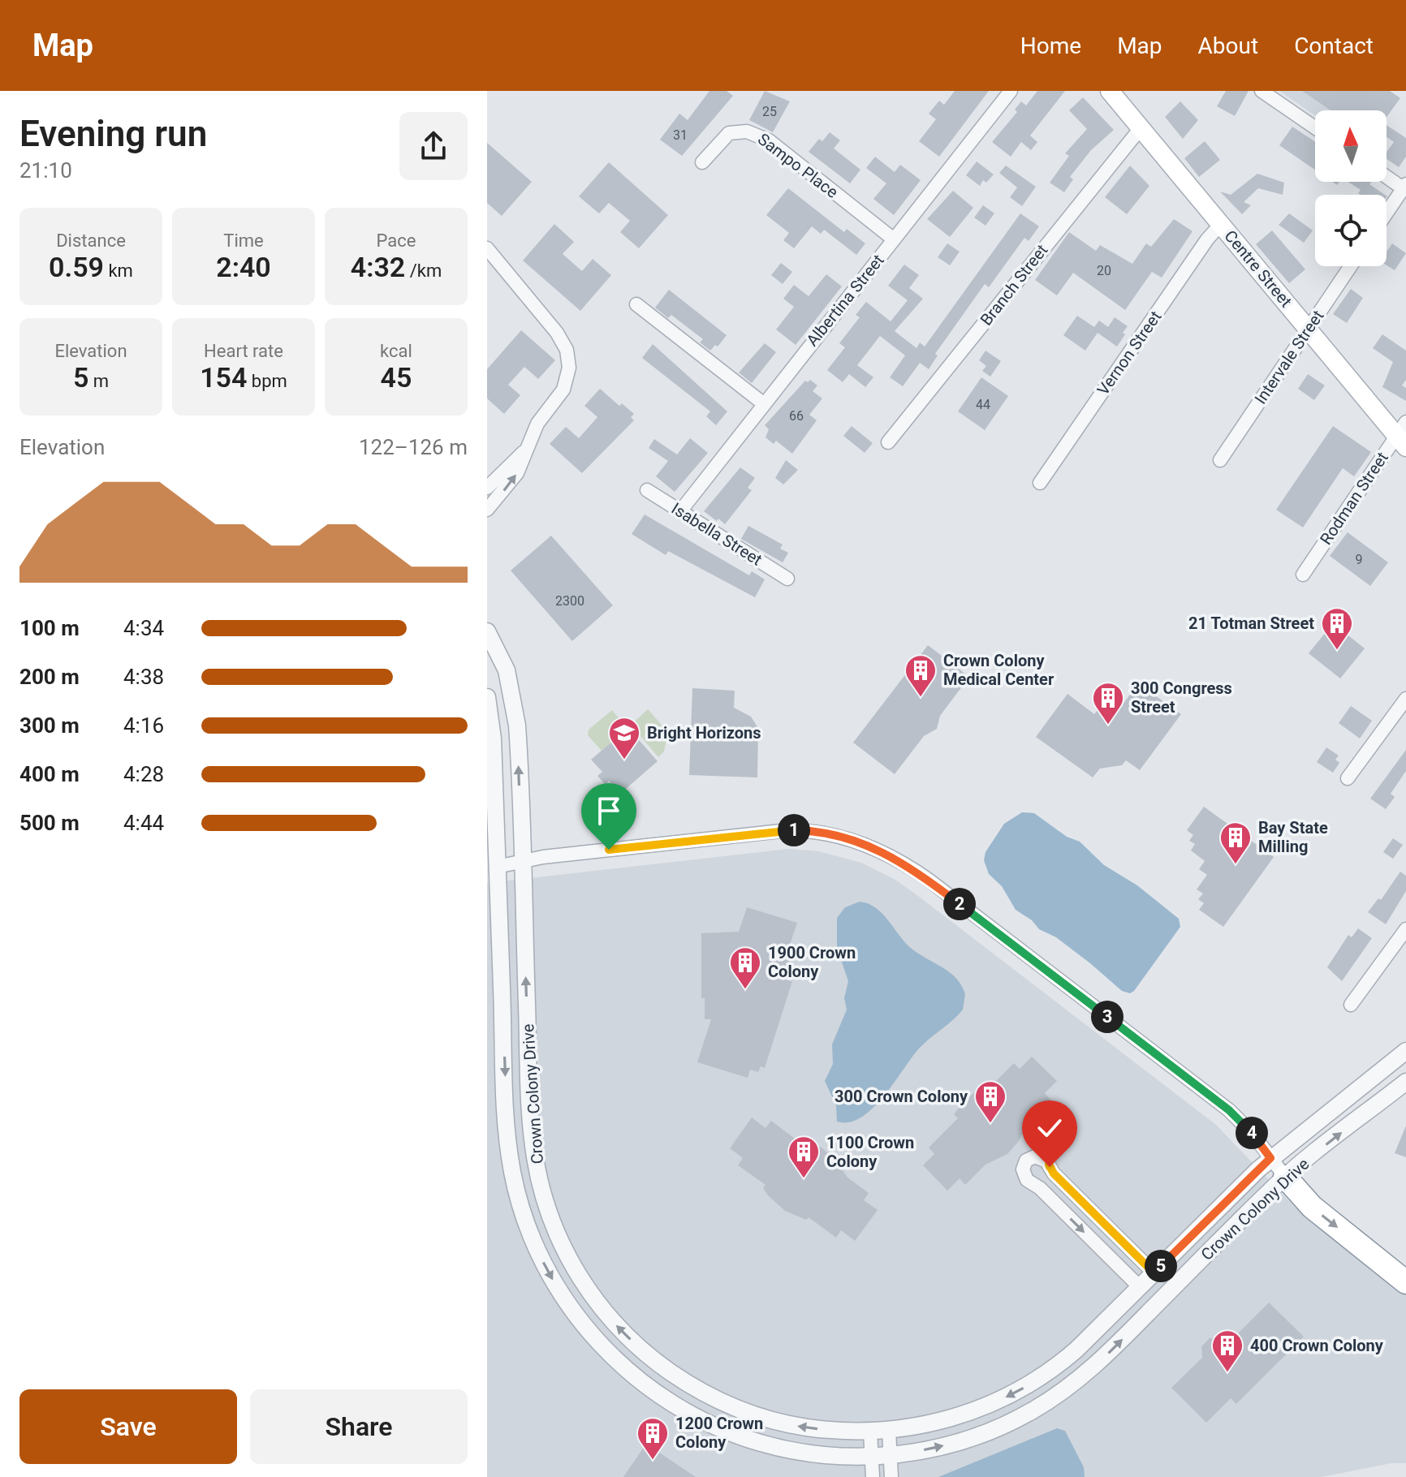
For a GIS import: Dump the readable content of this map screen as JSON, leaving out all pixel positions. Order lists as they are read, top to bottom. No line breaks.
{"streets":{"main road":["Centre Street"],"street":["Sampo Place","Branch Street","Albertina Street","Vernon Street","Intervale Street","Rodman Street","Isabella Street","Crown Colony Drive"]},"crossings":[["Sampo Place","Albertina Street"],["Centre Street","Branch Street"],["Centre Street","Vernon Street"],["Centre Street","Intervale Street"],["Centre Street","Rodman Street"],["Albertina Street","Isabella Street"]],"places":{"building":["21 Totman Street","Crown Colony Medical Center","300 Congress Street","Bay State Milling","1900 Crown Colony","300 Crown Colony","1100 Crown Colony","400 Crown Colony","1200 Crown Colony"],"school or university":["Bright Horizons"]},"house_numbers":["25","31","20","44","66","9","2300"],"north":"top","page":{"header":"Map","nav":["Home","Map","About","Contact"],"heading":["Evening run","21:10"],"stats":[["Distance","0.59 km"],["Time","2:40"],["Pace","4:32 /km"],["Elevation","5 m"],["Heart rate","154 bpm"],["kcal","45"]],"chart":["Elevation","122–126 m"],"list":[{"name":"100 m","note":"4:34"},{"name":"200 m","note":"4:38"},{"name":"300 m","note":"4:16"},{"name":"400 m","note":"4:28"},{"name":"500 m","note":"4:44"}],"pins":["1","2","3","4","5"],"buttons":["Save","Share"]}}
